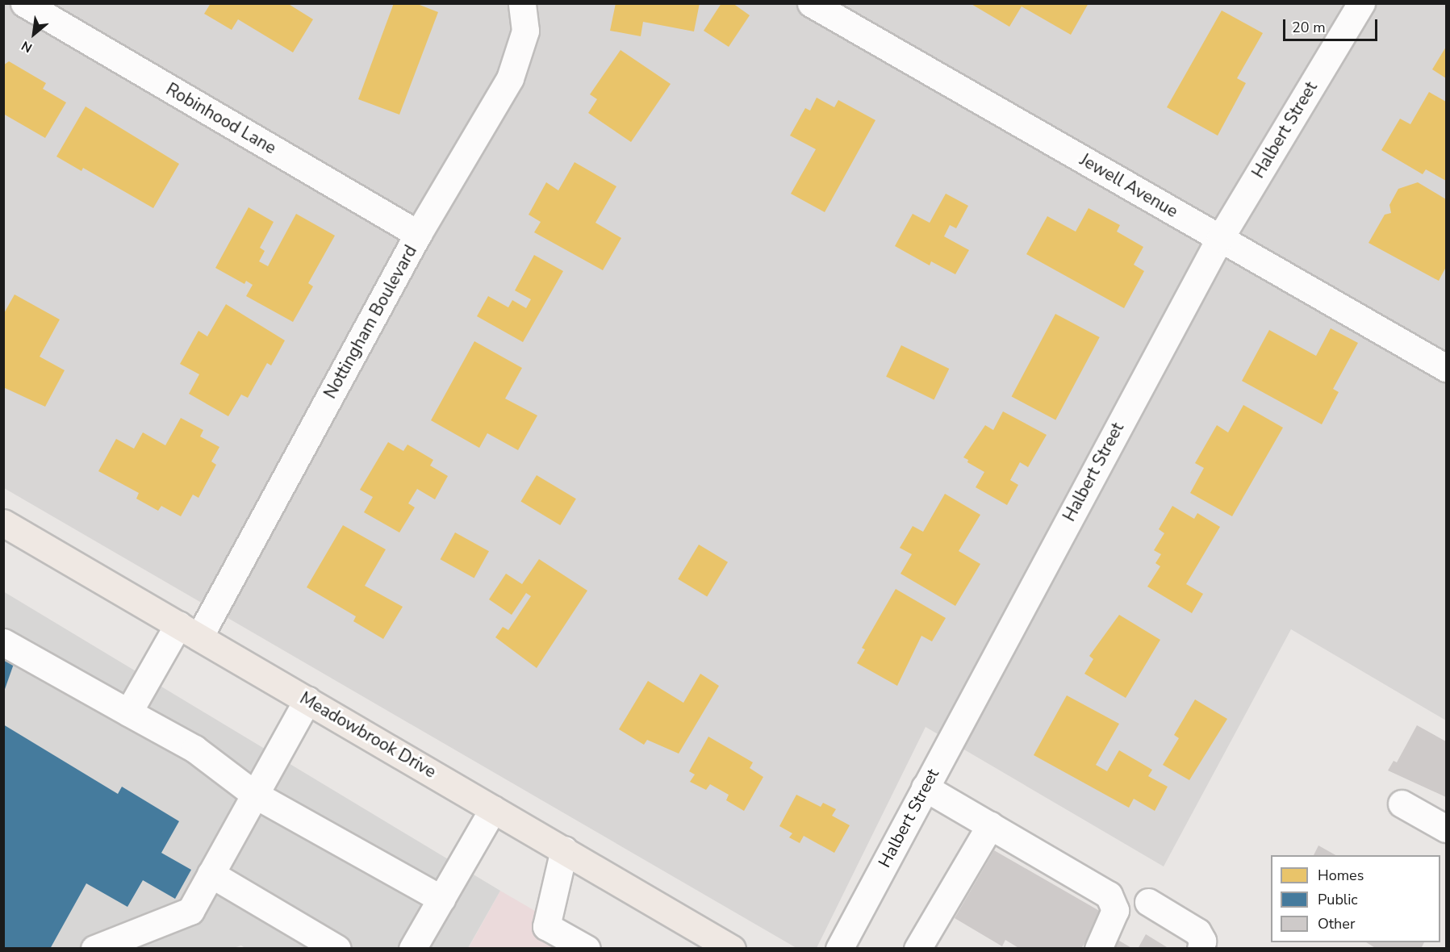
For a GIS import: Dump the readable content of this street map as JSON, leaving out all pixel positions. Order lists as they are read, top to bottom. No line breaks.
{"streets":{"main road":["Meadowbrook Drive"],"street":["Robinhood Lane","Halbert Street","Jewell Avenue","Nottingham Boulevard"]},"crossings":[["Robinhood Lane","Nottingham Boulevard"],["Halbert Street","Jewell Avenue"],["Nottingham Boulevard","Meadowbrook Drive"]],"legend":["Homes","Public","Other"],"scale_bar":"20 m","north":"bottom left"}
